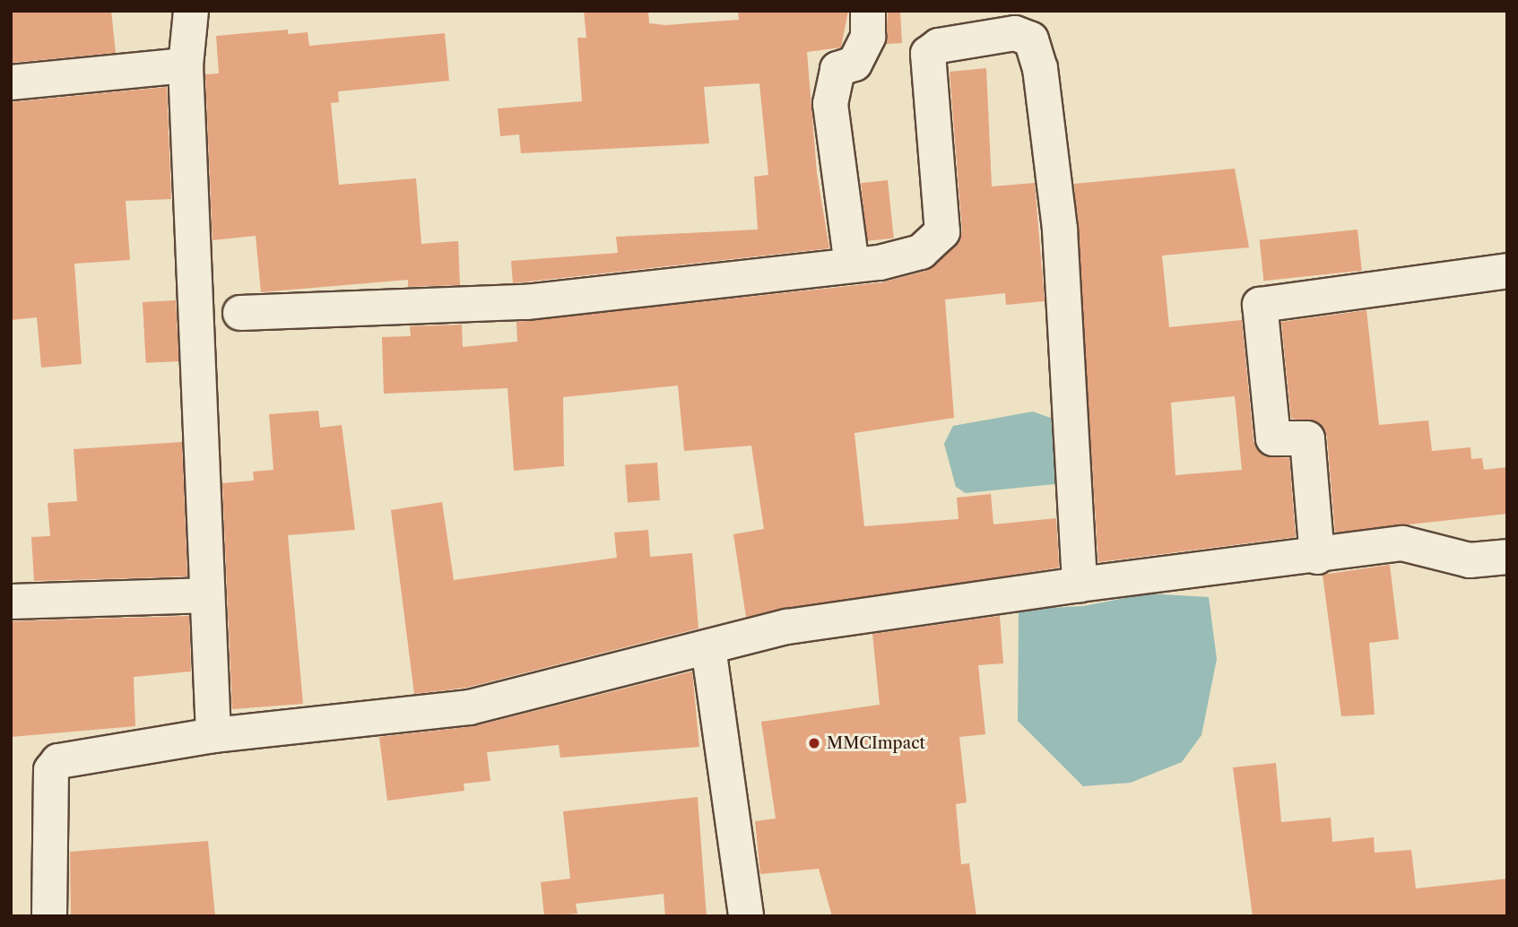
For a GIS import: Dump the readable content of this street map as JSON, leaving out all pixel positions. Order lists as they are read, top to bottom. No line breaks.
{"places":["MMCImpact"]}
